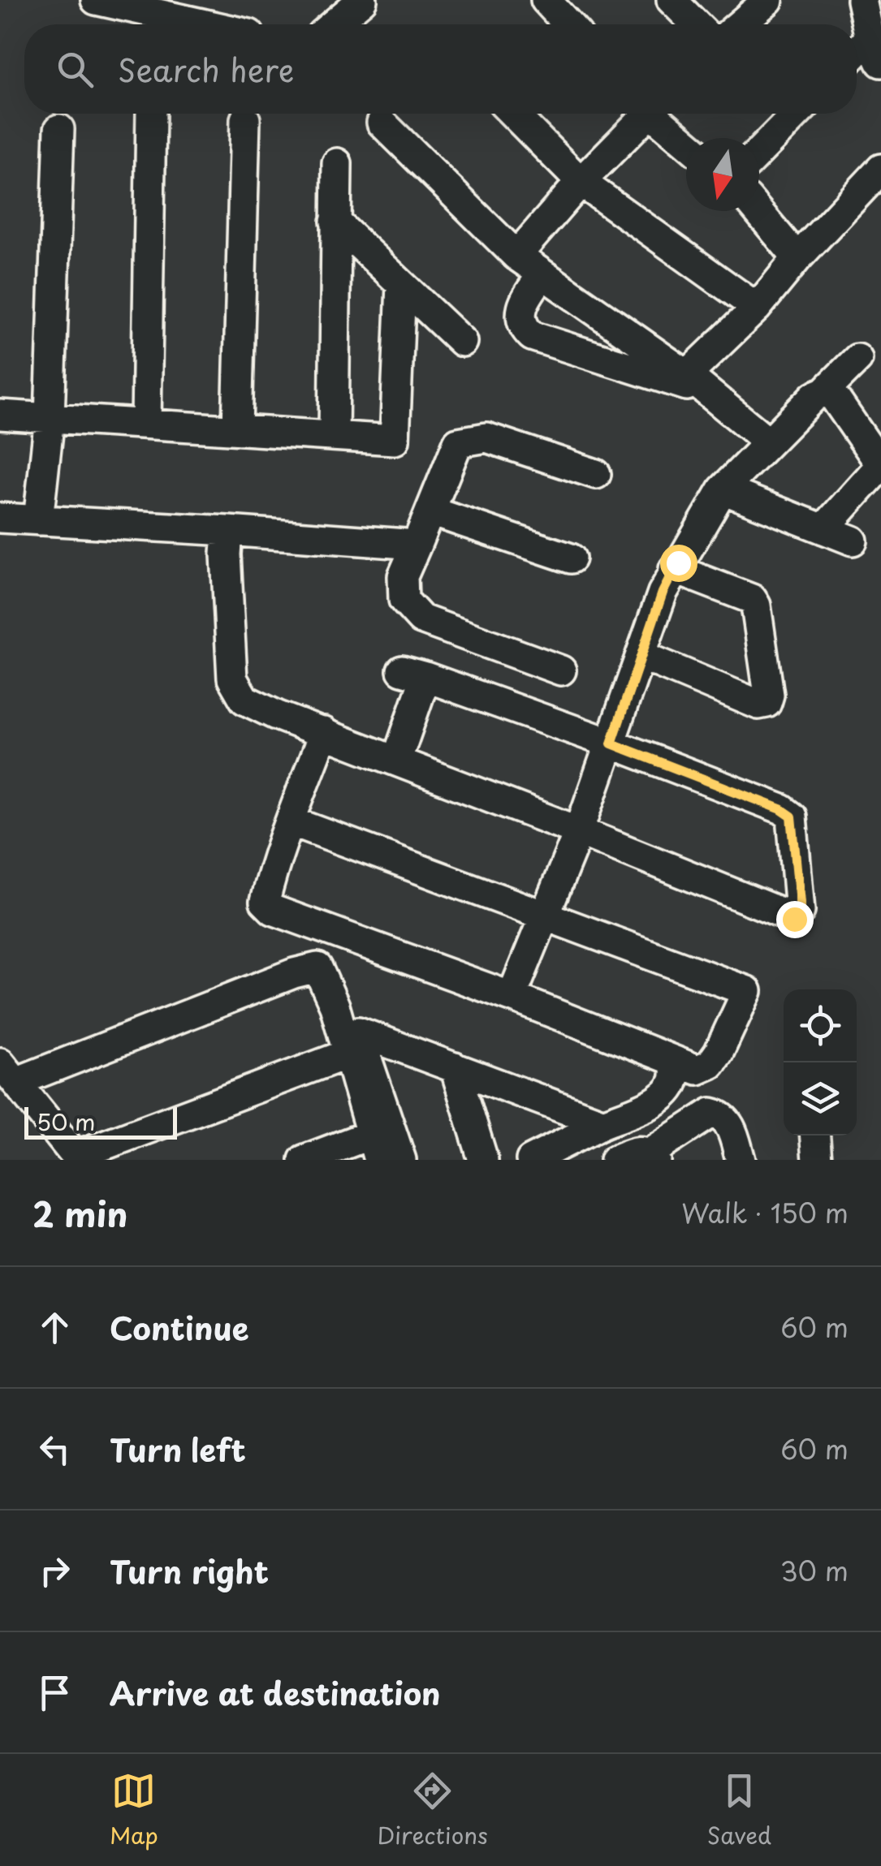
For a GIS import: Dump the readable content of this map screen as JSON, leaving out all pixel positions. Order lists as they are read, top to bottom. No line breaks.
{"scale_bar":"50 m","north":"bottom","page":{"search":"Search here","scale":"50 m","heading":["2 min","Walk · 150 m"],"list":[["Continue","60 m"],["Turn left","60 m"],["Turn right","30 m"],"Arrive at destination"],"nav":["Map","Directions","Saved"]}}
